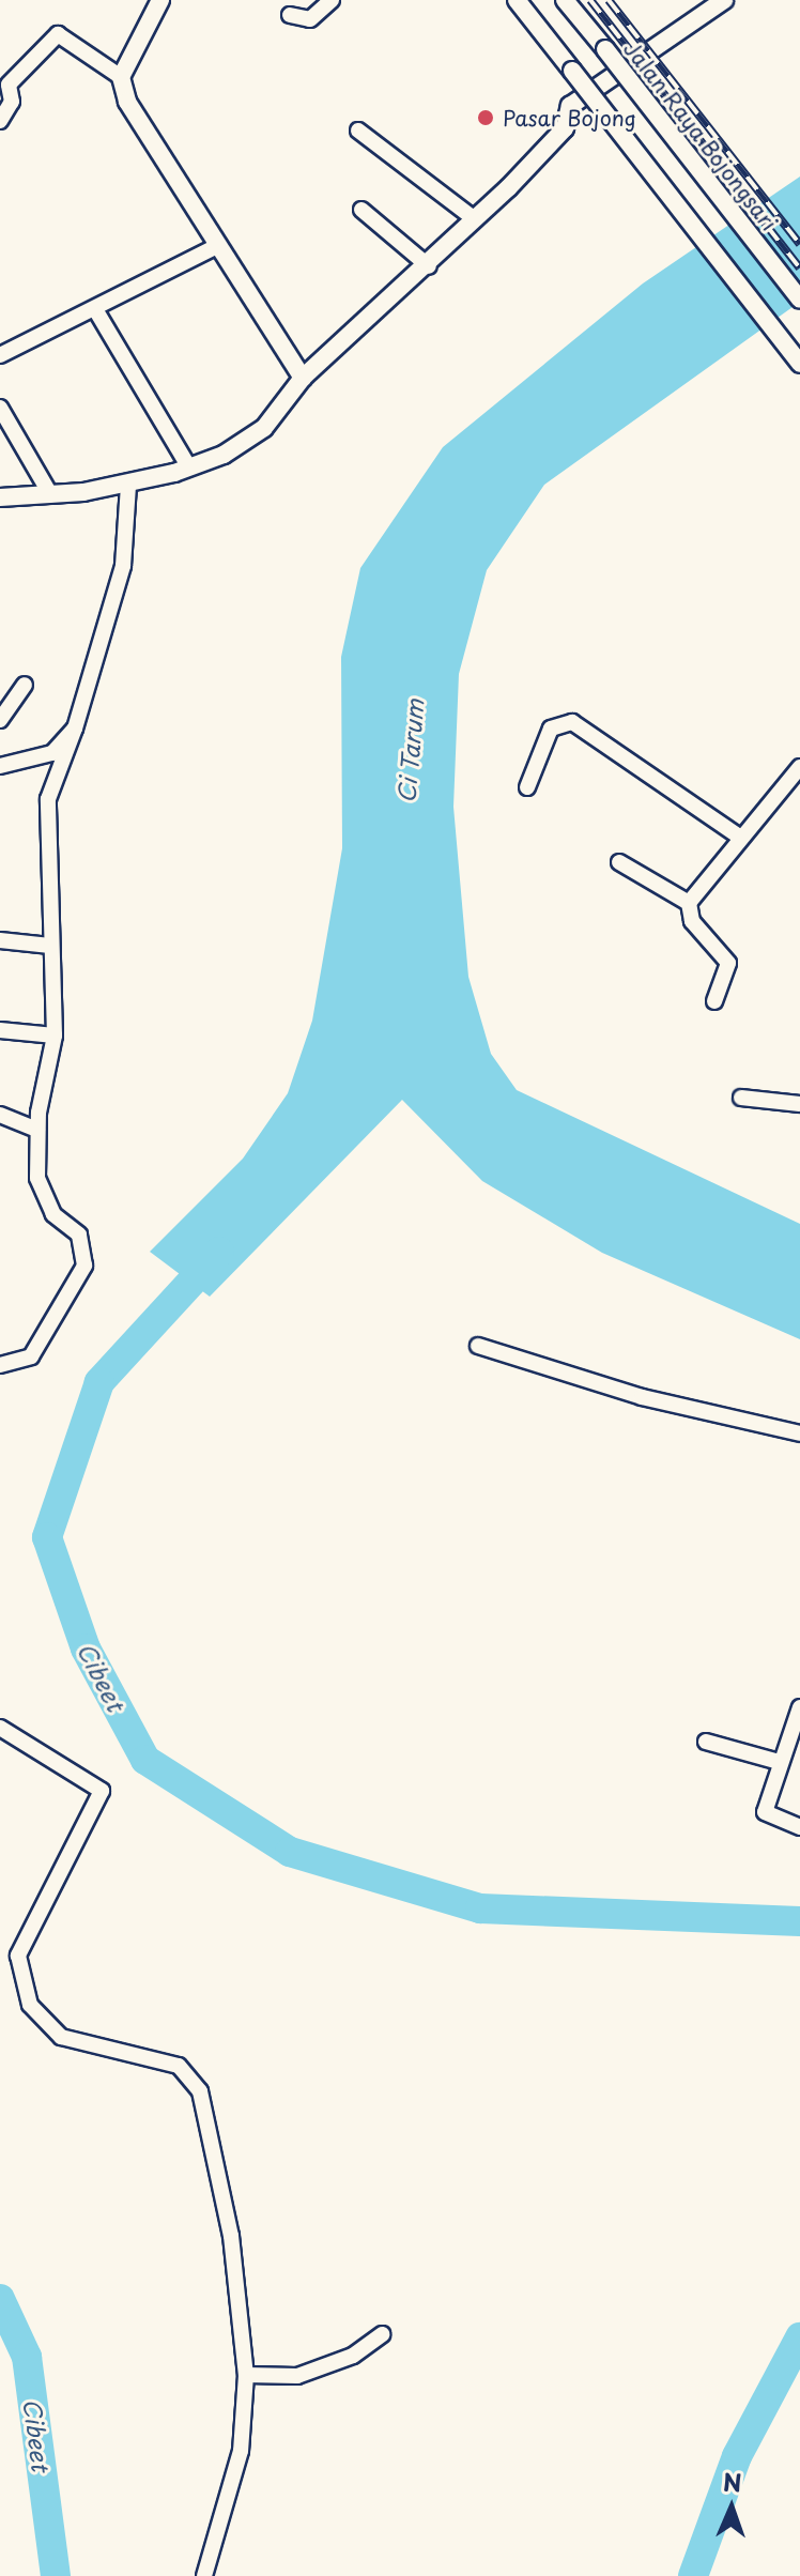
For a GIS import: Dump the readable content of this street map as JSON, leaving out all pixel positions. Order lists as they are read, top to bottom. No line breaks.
{"streets":{"street":["Jalan Raya Bojongsari"]},"water":["Ci Tarum","Cibeet"],"places":["Pasar Bojong"],"north":"top"}
